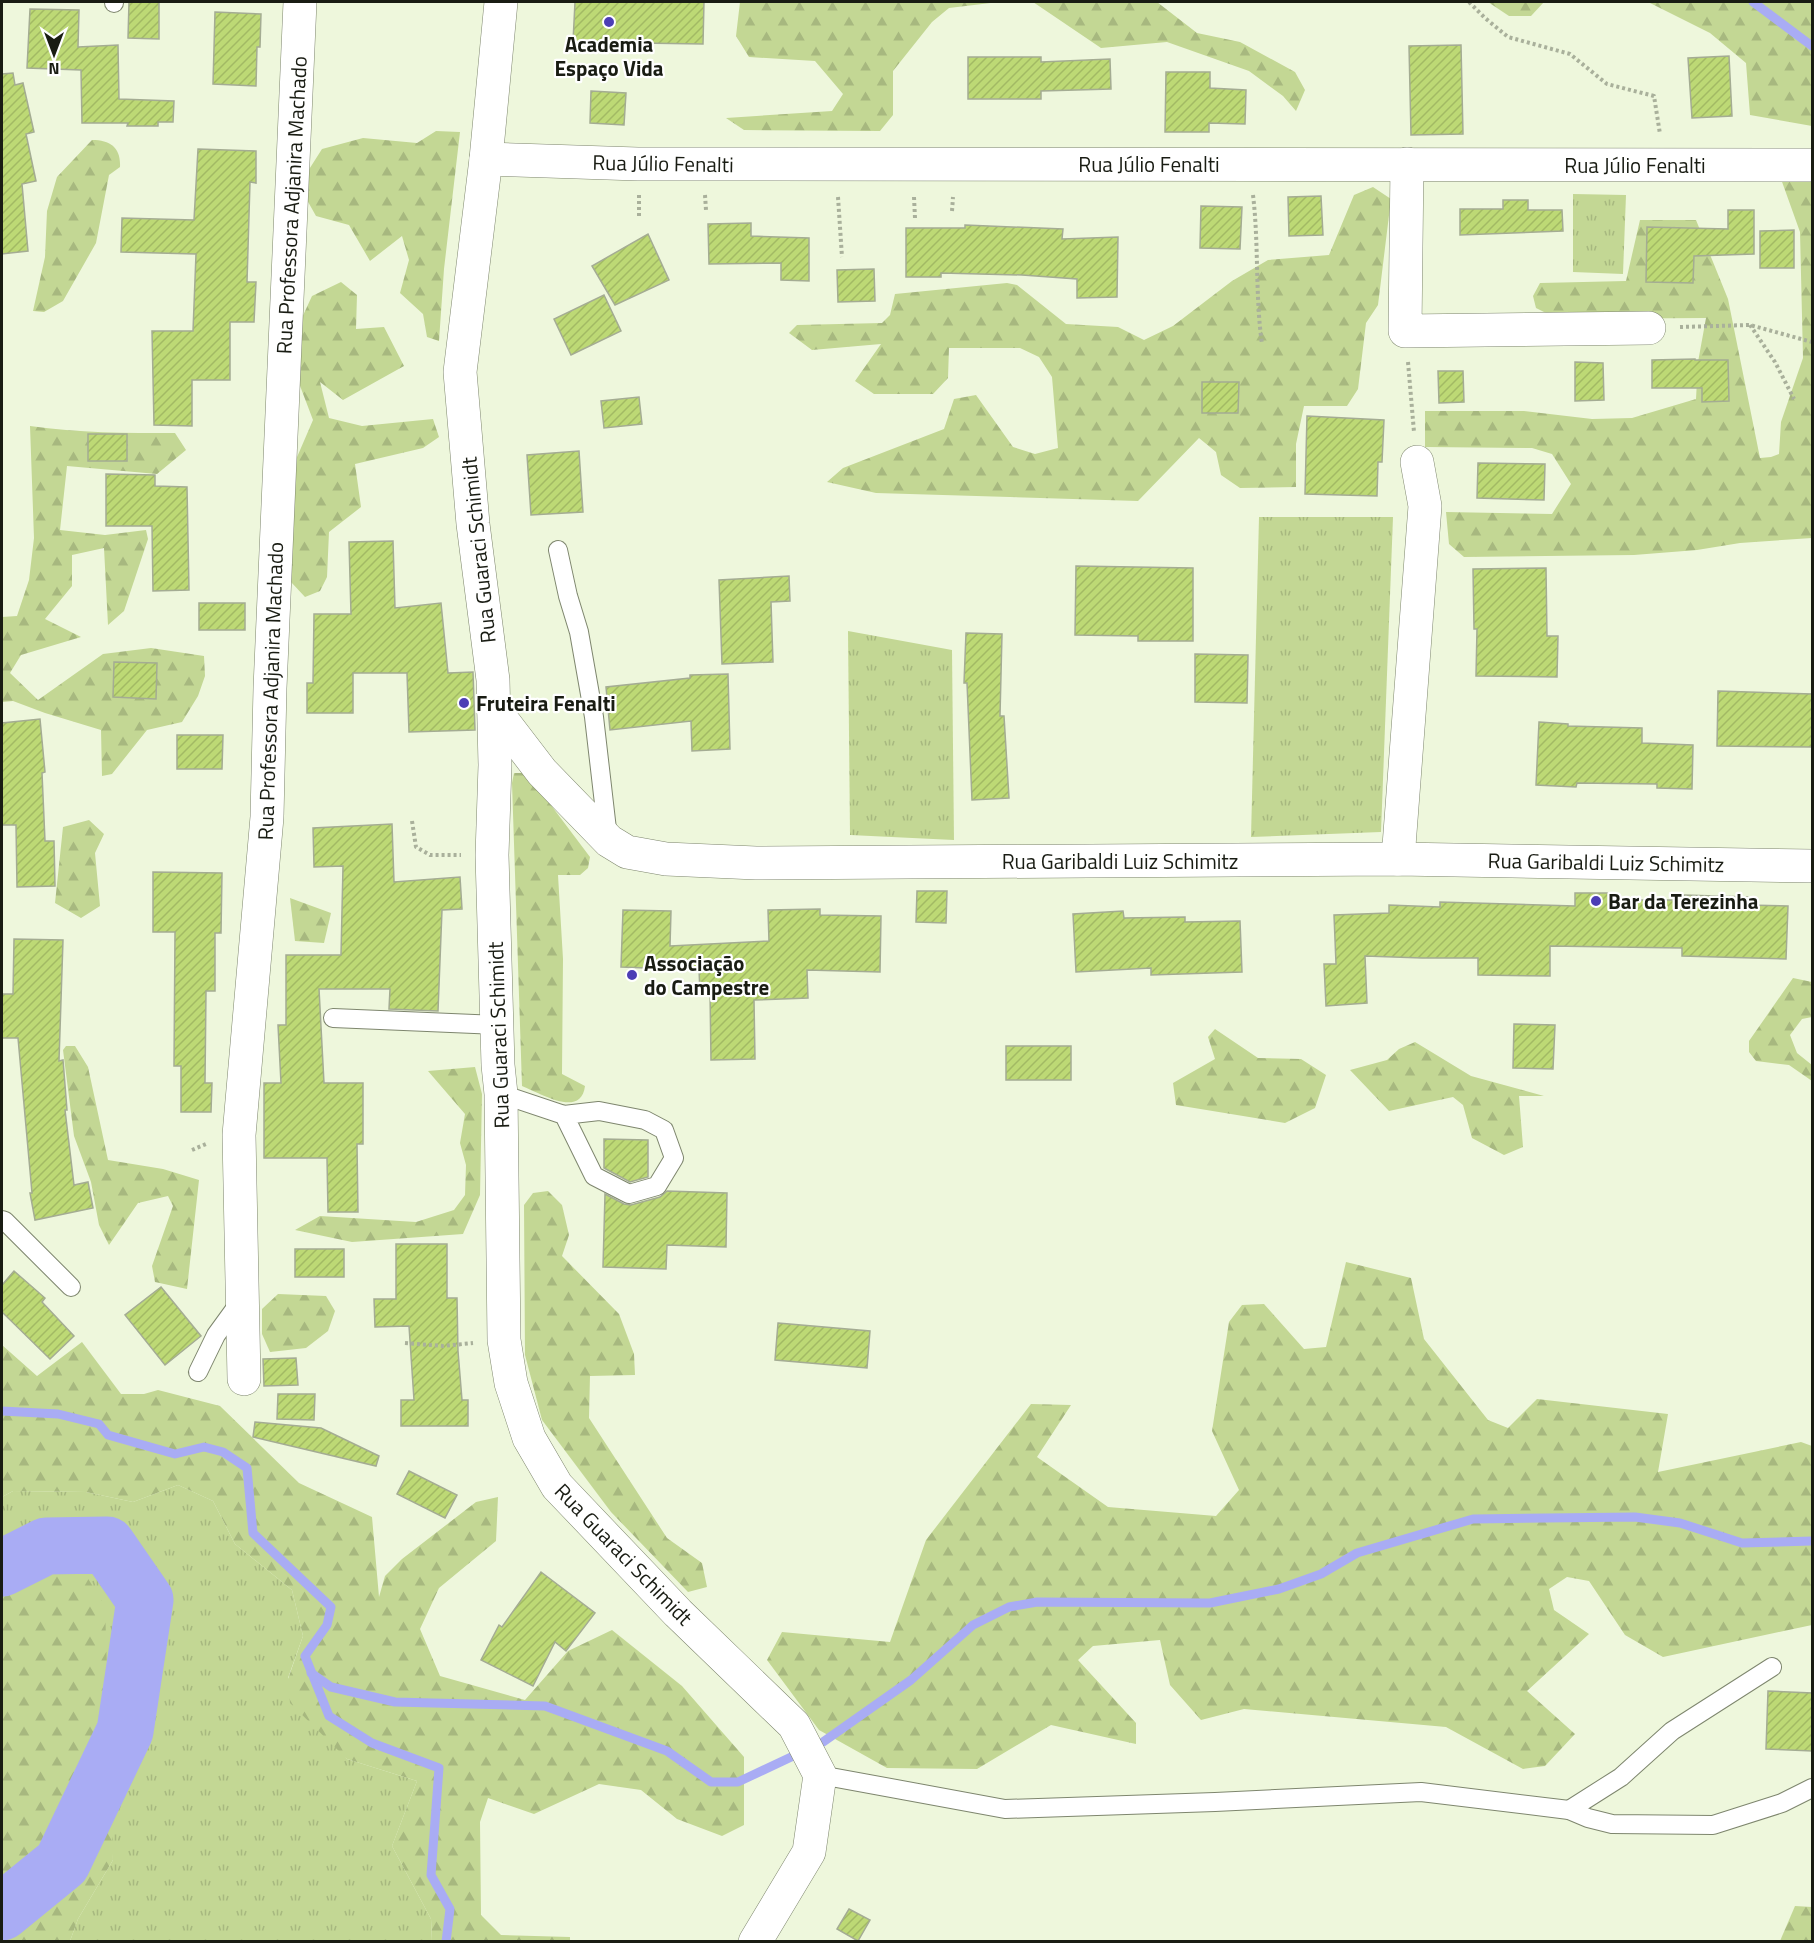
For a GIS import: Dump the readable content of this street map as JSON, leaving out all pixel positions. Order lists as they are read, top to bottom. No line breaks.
{"streets":{"street":["Rua Júlio Fenalti","Rua Professora Adjanira Machado","Rua Guaraci Schimidt","Rua Garibaldi Luiz Schimitz"]},"crossings":[["Rua Júlio Fenalti","Rua Guaraci Schimidt"],["Rua Guaraci Schimidt","Rua Garibaldi Luiz Schimitz"]],"places":["Academia Espaço Vida","Fruteira Fenalti","Bar da Terezinha","Associação do Campestre"],"north":"bottom"}
